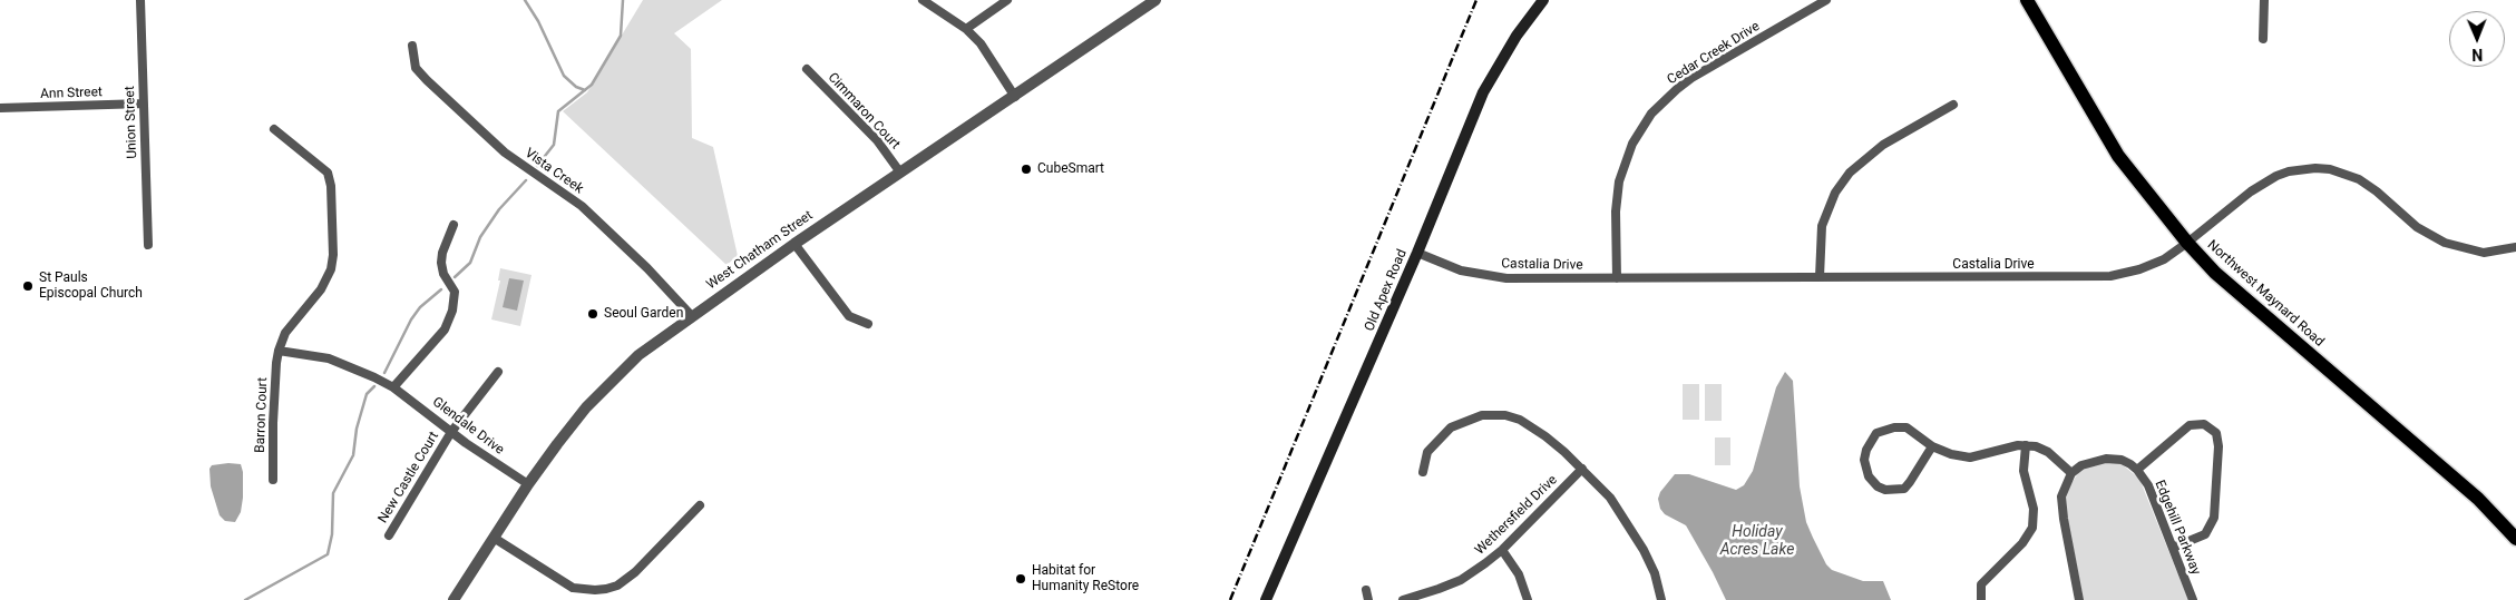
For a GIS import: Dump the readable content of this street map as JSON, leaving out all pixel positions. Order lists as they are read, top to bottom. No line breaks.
{"streets":{"main road":["Old Apex Road","Northwest Maynard Road"],"street":["Cedar Creek Drive","Ann Street","Cimmaron Court","Union Street","Vista Creek","West Chatham Street","Castalia Drive","Barron Court","Glendale Drive","New Castle Court","Wethersfield Drive","Edgehill Parkway"]},"crossings":[["Cedar Creek Drive","Castalia Drive"],["Ann Street","Union Street"],["Cimmaron Court","West Chatham Street"],["Vista Creek","West Chatham Street"],["West Chatham Street","Glendale Drive"],["Castalia Drive","Old Apex Road"],["Castalia Drive","Northwest Maynard Road"],["Barron Court","Glendale Drive"],["Glendale Drive","New Castle Court"]],"water":["Holiday Acres Lake"],"places":["CubeSmart","St Pauls Episcopal Church","Seoul Garden","Habitat for Humanity ReStore"],"north":"bottom"}
